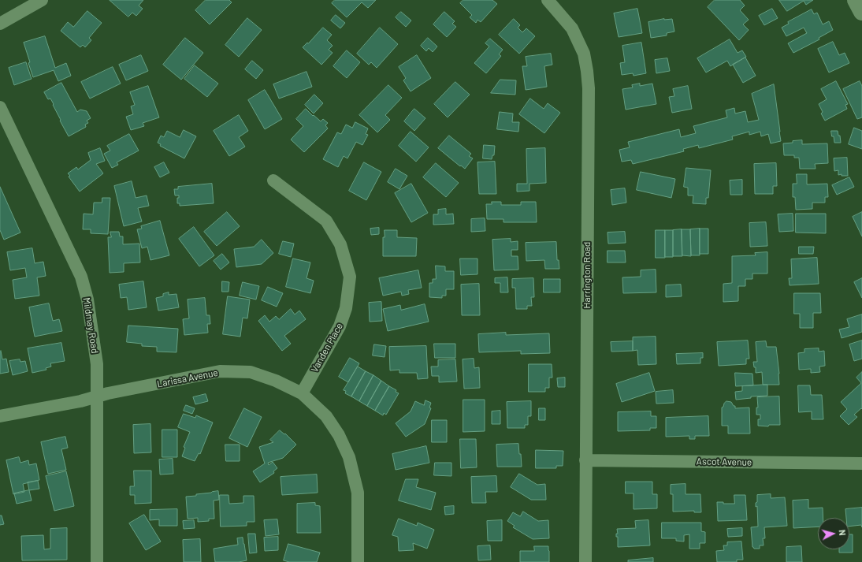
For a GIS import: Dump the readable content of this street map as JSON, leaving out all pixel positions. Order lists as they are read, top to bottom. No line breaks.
{"streets":{"street":["Harrington Road","Mildmay Road","Vanden Place","Larissa Avenue","Ascot Avenue"]},"crossings":[["Harrington Road","Ascot Avenue"],["Mildmay Road","Larissa Avenue"],["Vanden Place","Larissa Avenue"]],"north":"right"}
